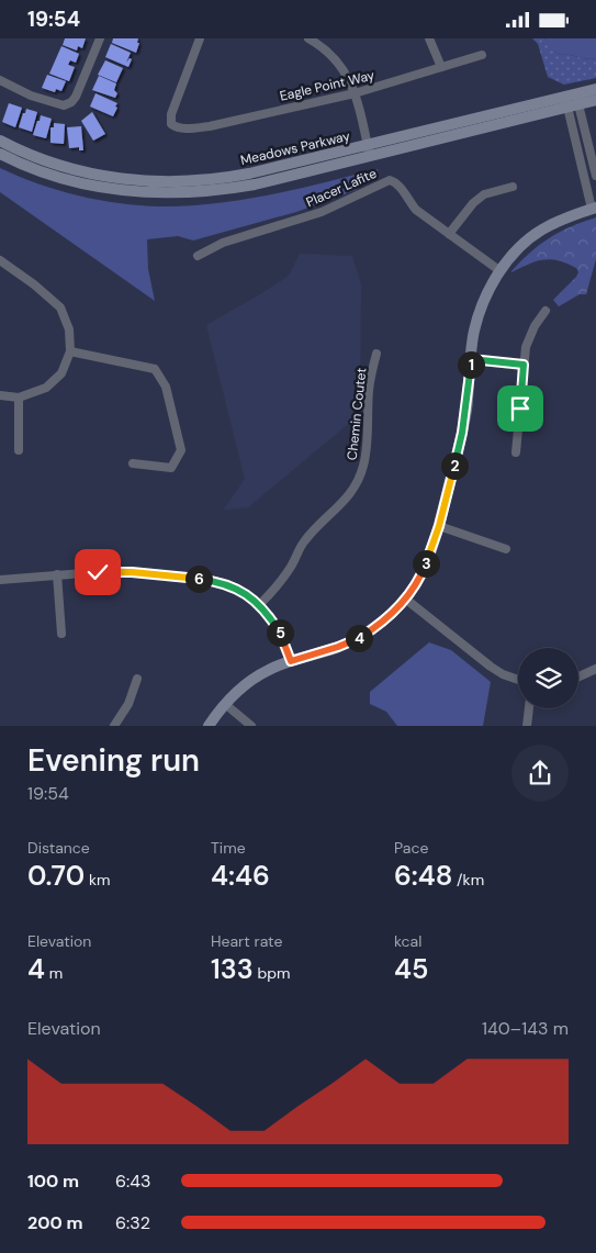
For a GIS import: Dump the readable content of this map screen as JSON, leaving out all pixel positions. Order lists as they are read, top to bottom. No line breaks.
{"streets":{"main road":["Meadows Parkway"],"street":["Eagle Point Way","Placer Lafite","Chemin Coutet"]},"page":{"status":"19:54","pins":["1","2","3","6","5","4"],"heading":["Evening run","19:54"],"stats":[["Distance","0.70 km"],["Time","4:46"],["Pace","6:48 /km"],["Elevation","4 m"],["Heart rate","133 bpm"],["kcal","45"]],"chart":["Elevation","140–143 m"],"list":[{"name":"100 m","note":"6:43"},{"name":"200 m","note":"6:32"}]}}
